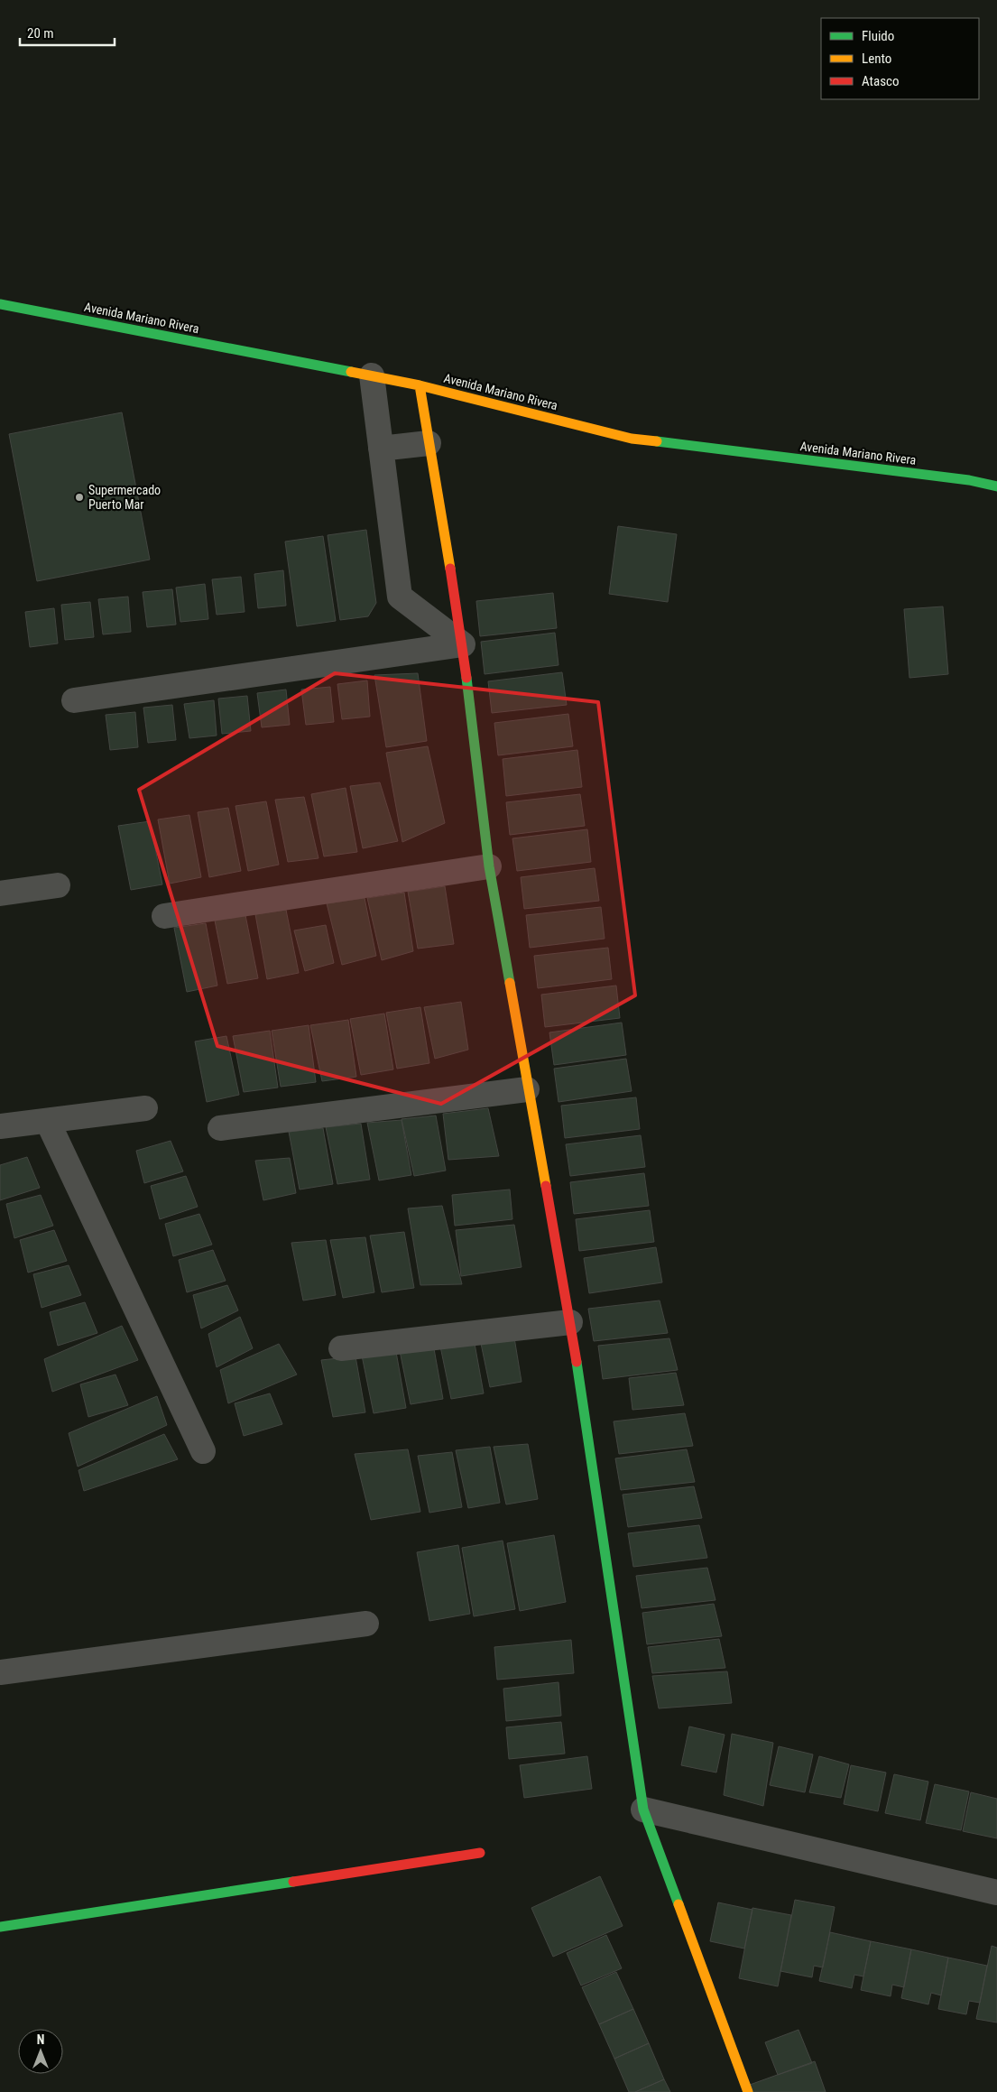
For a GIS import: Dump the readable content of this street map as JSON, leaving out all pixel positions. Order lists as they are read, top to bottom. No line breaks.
{"streets":{"street":["Avenida Mariano Rivera"]},"places":["Supermercado Puerto Mar"],"legend":["Fluido","Lento","Atasco"],"scale_bar":"20 m","north":"top"}
